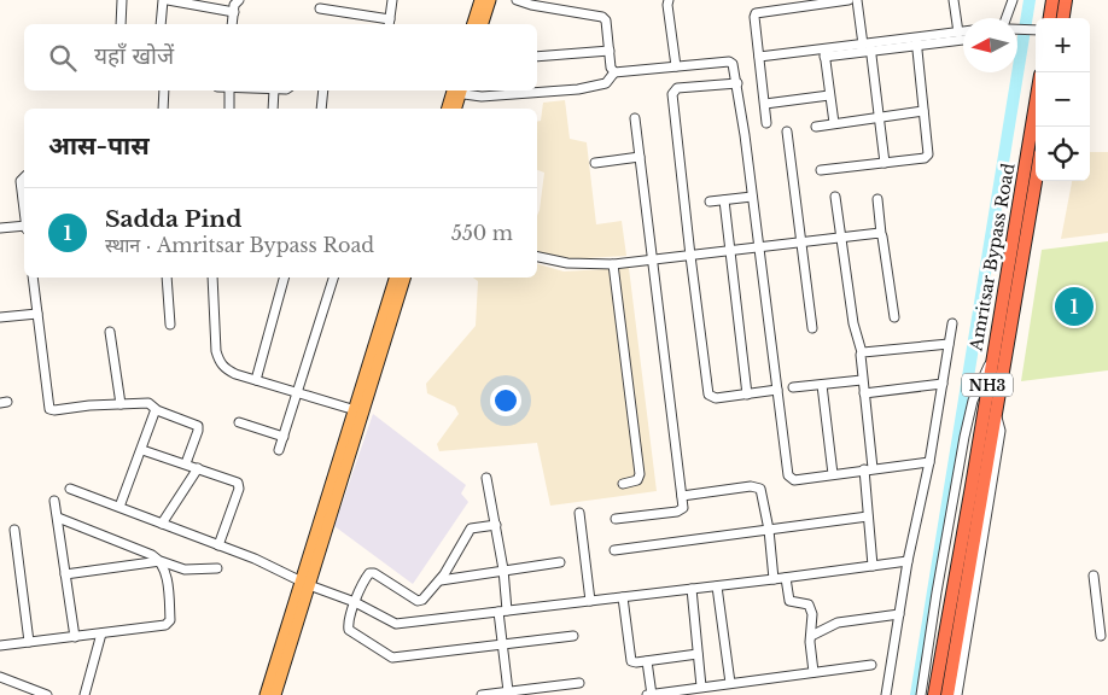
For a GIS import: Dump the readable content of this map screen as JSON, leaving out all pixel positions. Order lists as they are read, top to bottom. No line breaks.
{"streets":{"highway":["Amritsar Bypass Road","NH3"]},"north":"left","page":{"map_buttons":["+","−"],"search":"यहाँ खोजें","heading":"आस-पास","list":[{"mark":"1","name":"Sadda Pind","note":"स्थान · Amritsar Bypass Road","value":"550 m"}],"pins":"1"}}
